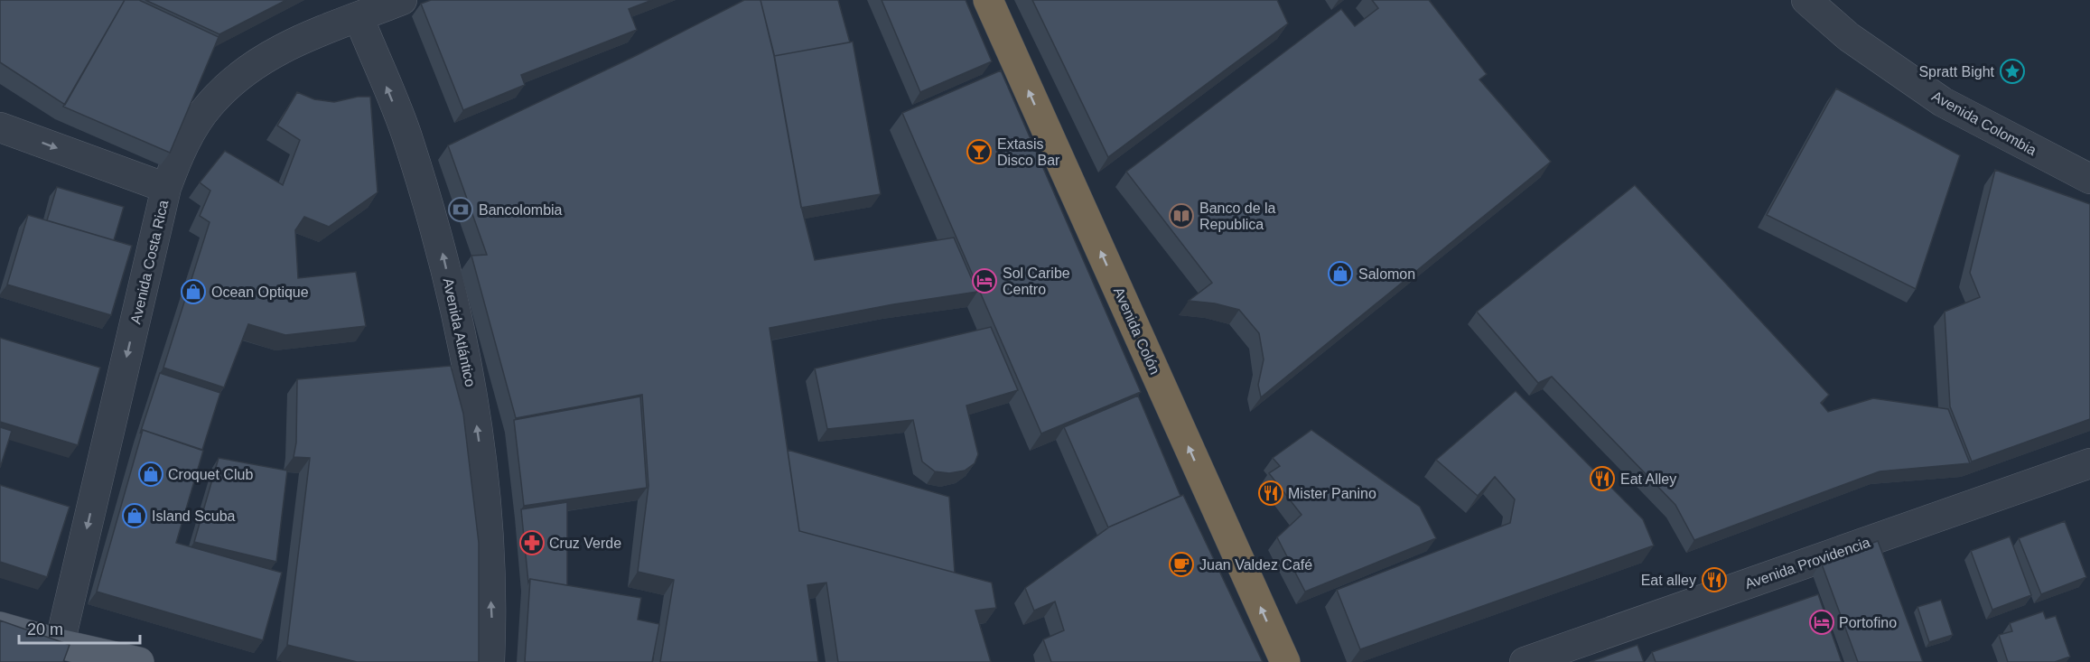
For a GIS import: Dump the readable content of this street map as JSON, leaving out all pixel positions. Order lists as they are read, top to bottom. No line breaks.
{"streets":{"highway":["Avenida Colón"],"street":["Avenida Colombia","Avenida Costa Rica","Avenida Atlántico","Avenida Providencia"]},"crossings":[["Avenida Costa Rica","Avenida Atlántico"]],"one_way":["Avenida Costa Rica","Avenida Colón","Avenida Atlántico"],"places":{"place":["Spratt Bight"],"bar":["Extasis Disco Bar"],"bank":["Bancolombia"],"library":["Banco de la Republica"],"shop":["Salomon","Ocean Optique","Croquet Club","Island Scuba"],"hotel":["Sol Caribe Centro","Portofino"],"restaurant":["Eat Alley","Mister Panino","Eat alley"],"pharmacy":["Cruz Verde"],"cafe":["Juan Valdez Café"]},"scale_bar":"20 m"}
